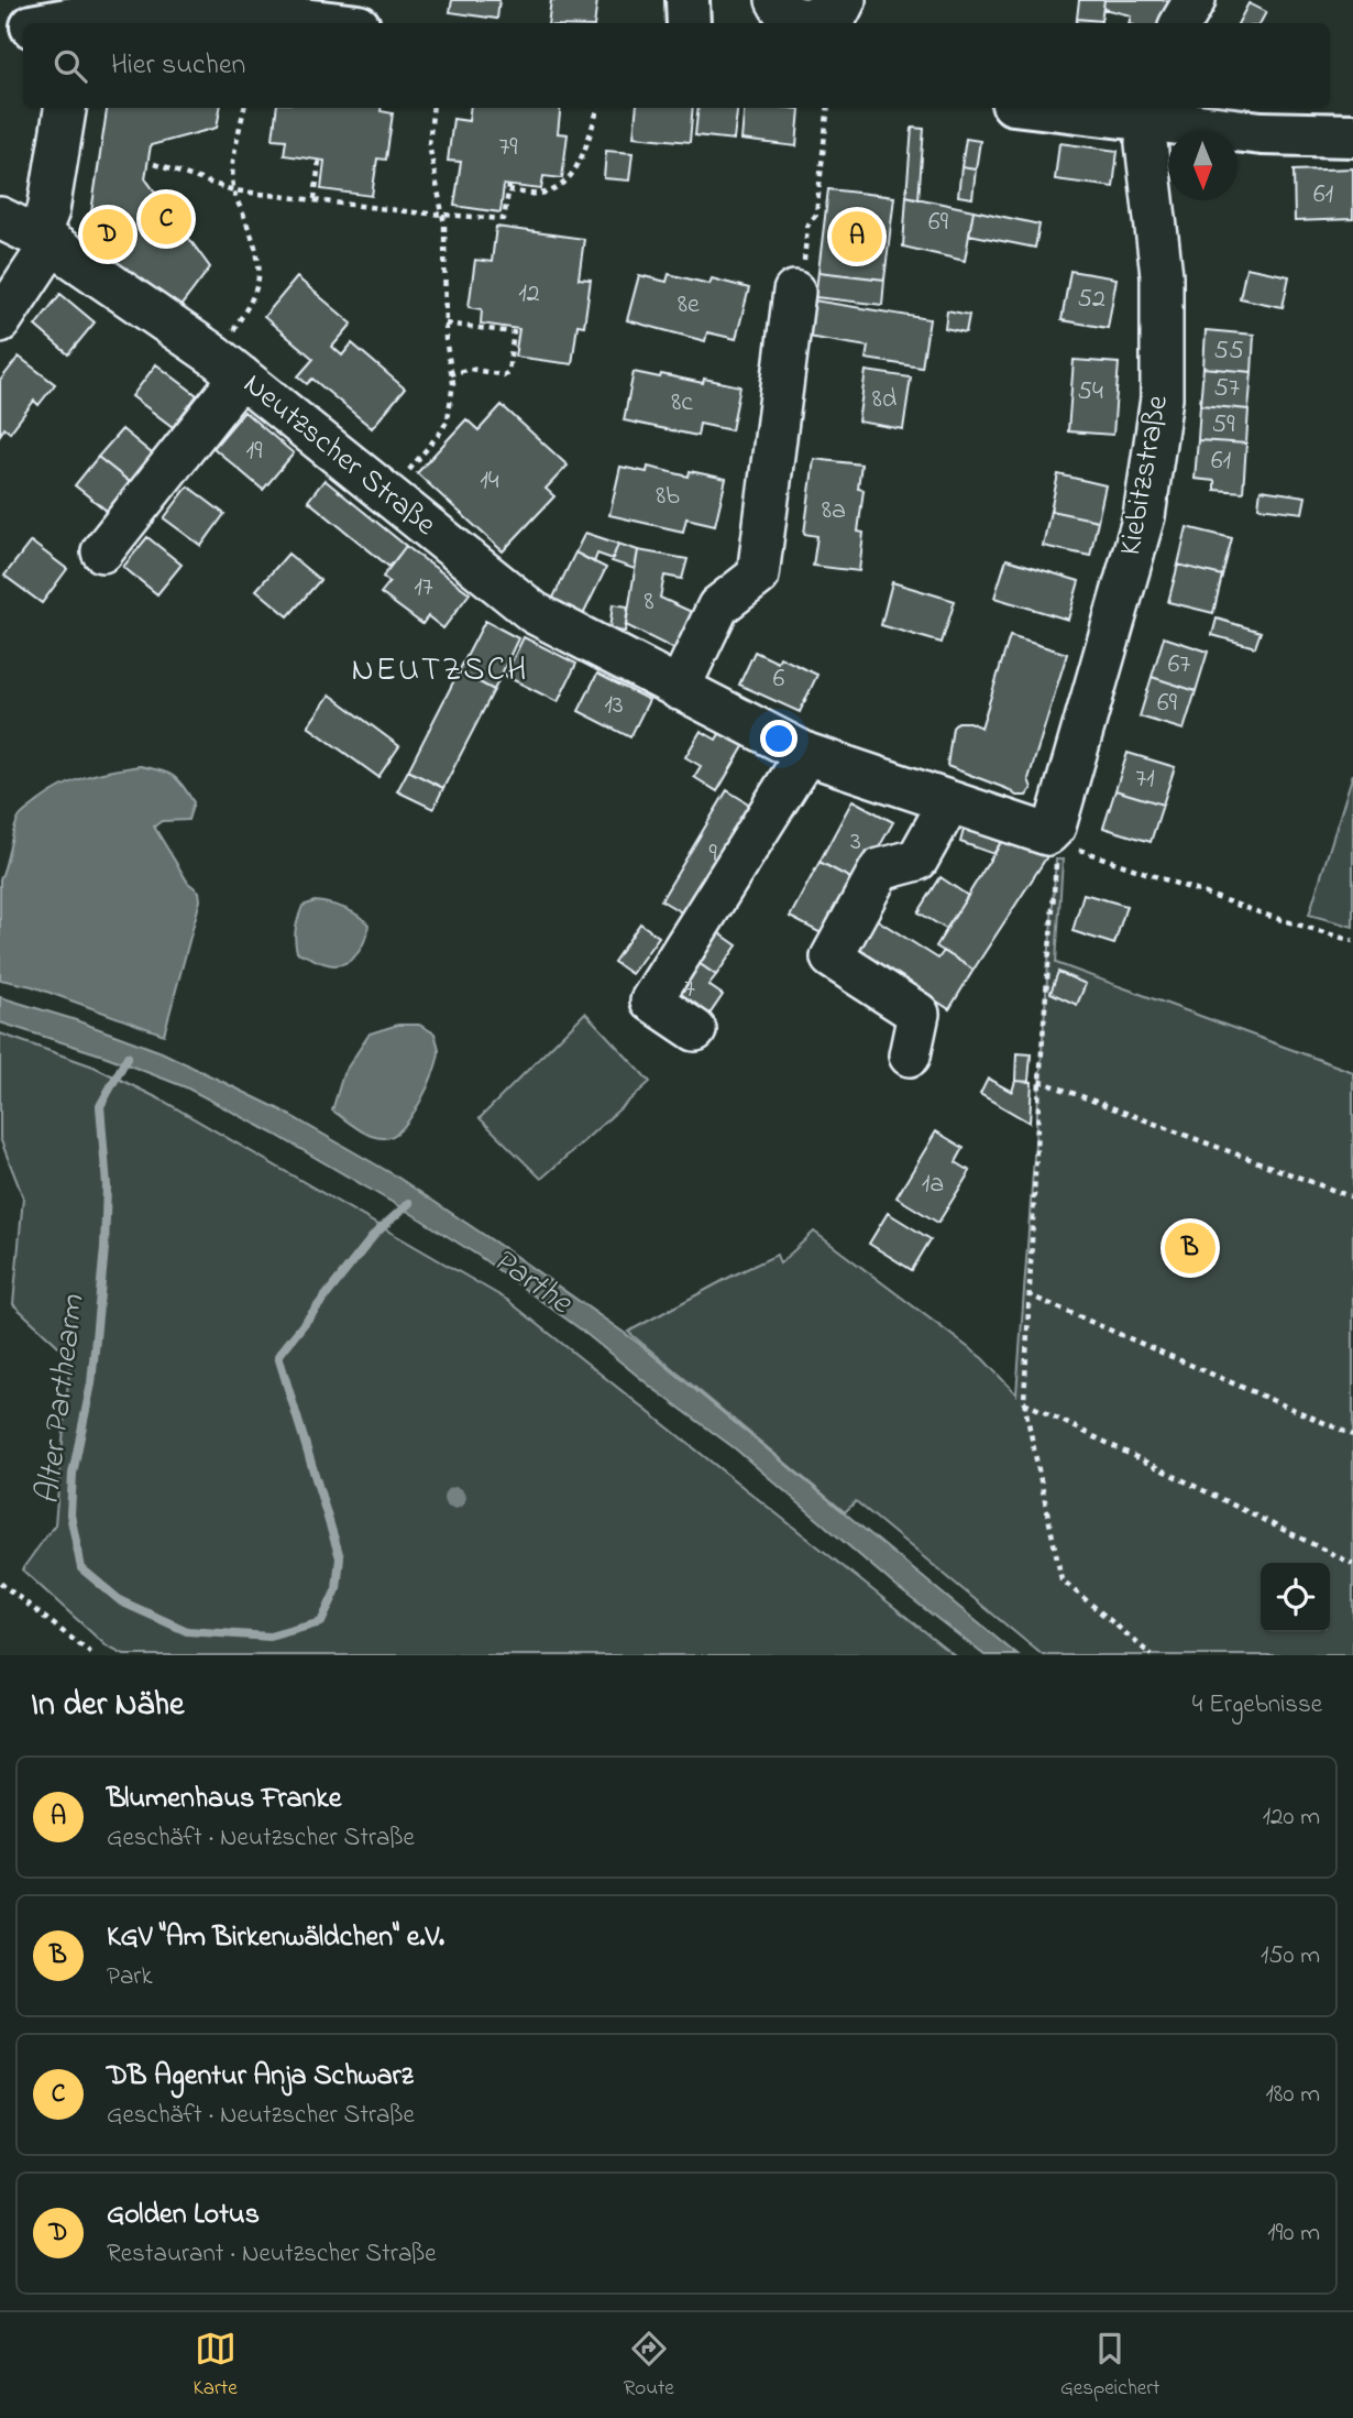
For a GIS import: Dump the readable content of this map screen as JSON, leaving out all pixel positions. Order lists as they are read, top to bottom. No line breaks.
{"streets":{"street":["Neutzscher Straße","Kiebitzstraße"]},"crossings":[["Neutzscher Straße","Kiebitzstraße"]],"districts":["NEUTZSCH"],"water":["Parthe","Alter Parthearm"],"house_numbers":["79","61","69","12","52","8e","55","57","54","8d","8c","59","19","61","14","8b","8a","17","8","67","6","69","13","71","3","9","7","1a"],"north":"bottom","page":{"search":"Hier suchen","pins":["C","D","A","B"],"heading":["In der Nähe","4 Ergebnisse"],"list":[{"mark":"A","name":"Blumenhaus Franke","note":"Geschäft · Neutzscher Straße","value":"120 m"},{"mark":"B","name":"KGV \"Am Birkenwäldchen\" e.V.","note":"Park","value":"150 m"},{"mark":"C","name":"DB Agentur Anja Schwarz","note":"Geschäft · Neutzscher Straße","value":"180 m"},{"mark":"D","name":"Golden Lotus","note":"Restaurant · Neutzscher Straße","value":"190 m"}],"nav":["Karte","Route","Gespeichert"]}}
